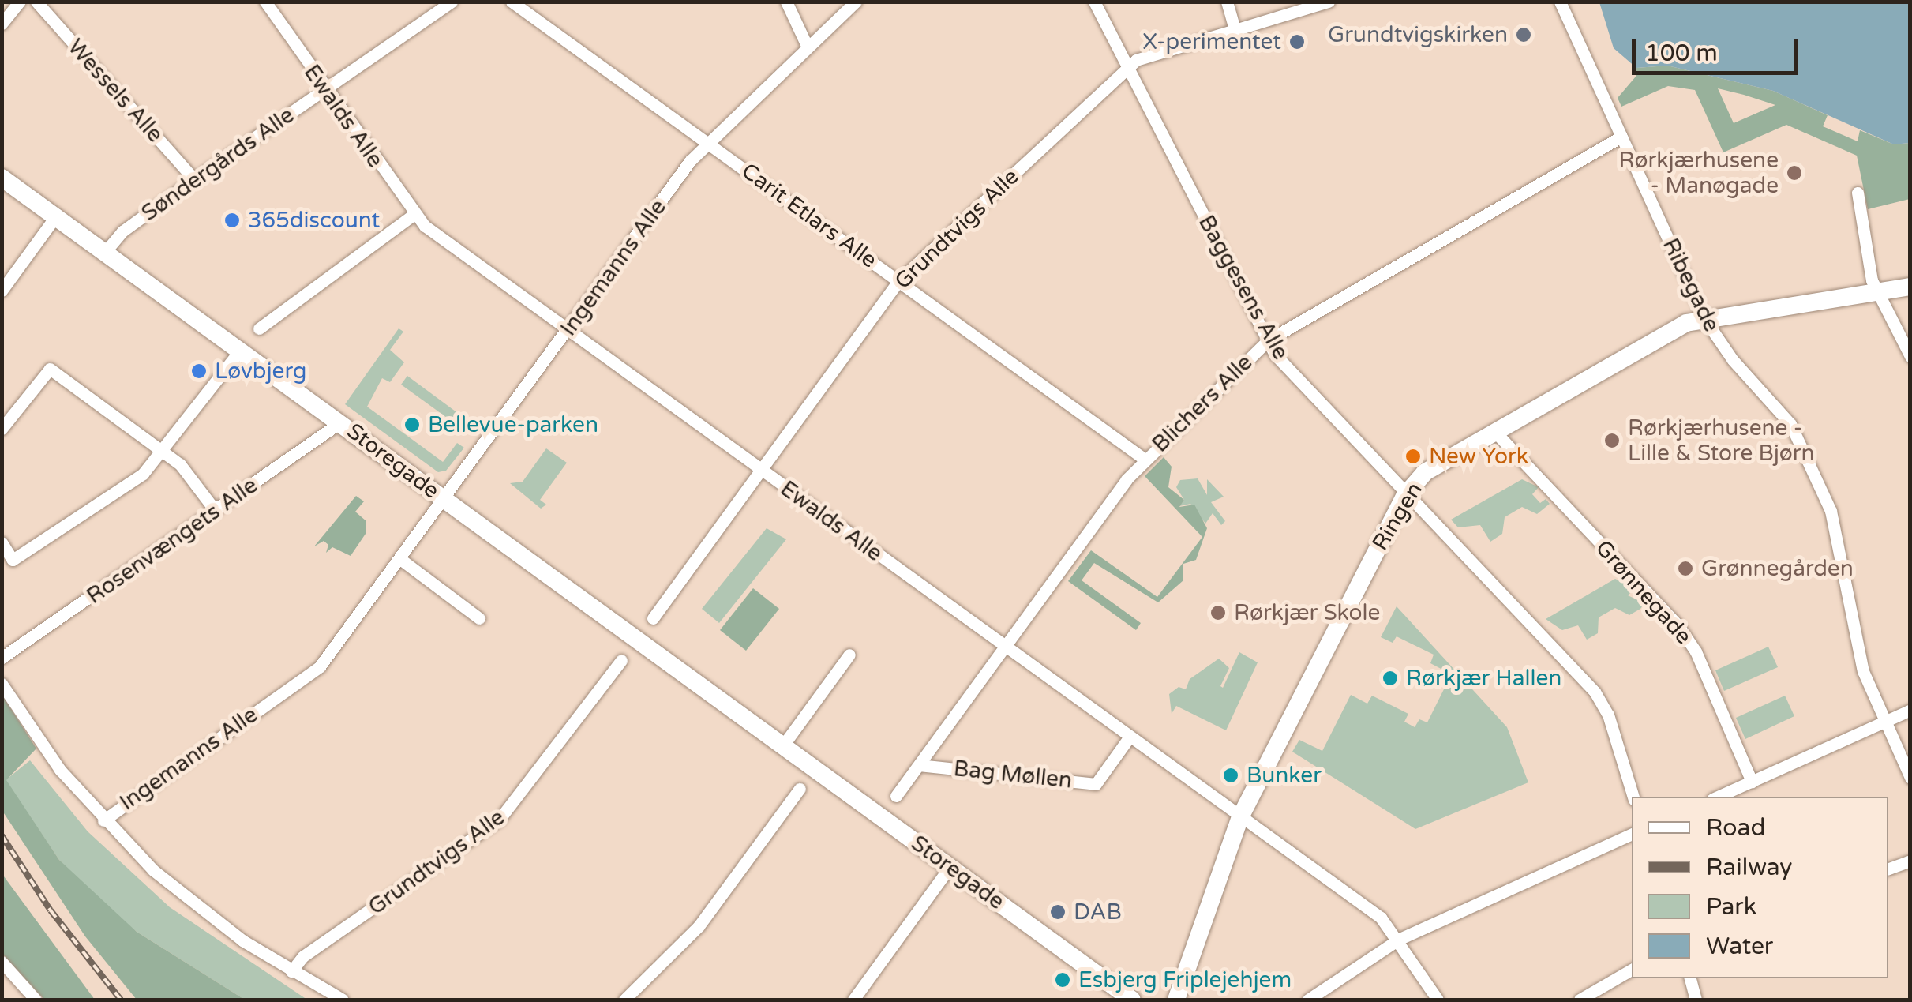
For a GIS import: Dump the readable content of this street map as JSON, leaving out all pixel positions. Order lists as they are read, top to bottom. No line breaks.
{"streets":{"street":["Wessels Alle","Ewalds Alle","Søndergårds Alle","Carit Etlars Alle","Grundtvigs Alle","Ingemanns Alle","Ribegade","Baggesens Alle","Blichers Alle","Storegade","Ringen","Rosenvængets Alle","Grønnegade","Bag Møllen"]},"crossings":[["Wessels Alle","Søndergårds Alle"],["Ewalds Alle","Søndergårds Alle"],["Ewalds Alle","Grundtvigs Alle"],["Ewalds Alle","Ingemanns Alle"],["Ewalds Alle","Blichers Alle"],["Ewalds Alle","Ringen"],["Ewalds Alle","Bag Møllen"],["Søndergårds Alle","Storegade"],["Carit Etlars Alle","Grundtvigs Alle"],["Carit Etlars Alle","Ingemanns Alle"],["Carit Etlars Alle","Blichers Alle"],["Grundtvigs Alle","Baggesens Alle"],["Ingemanns Alle","Storegade"],["Ribegade","Blichers Alle"],["Ribegade","Ringen"],["Baggesens Alle","Blichers Alle"],["Baggesens Alle","Ringen"],["Blichers Alle","Bag Møllen"],["Storegade","Rosenvængets Alle"],["Ringen","Grønnegade"]],"places":["Grundtvigskirken","X-perimentet","Rørkjærhusene - Manøgade","365discount","Løvbjerg","Bellevue-parken","Rørkjærhusene - Lille & Store Bjørn","New York","Grønnegården","Rørkjær Skole","Rørkjær Hallen","Bunker","DAB","Esbjerg Friplejehjem"],"legend":["Road","Railway","Park","Water"],"scale_bar":"100 m"}
